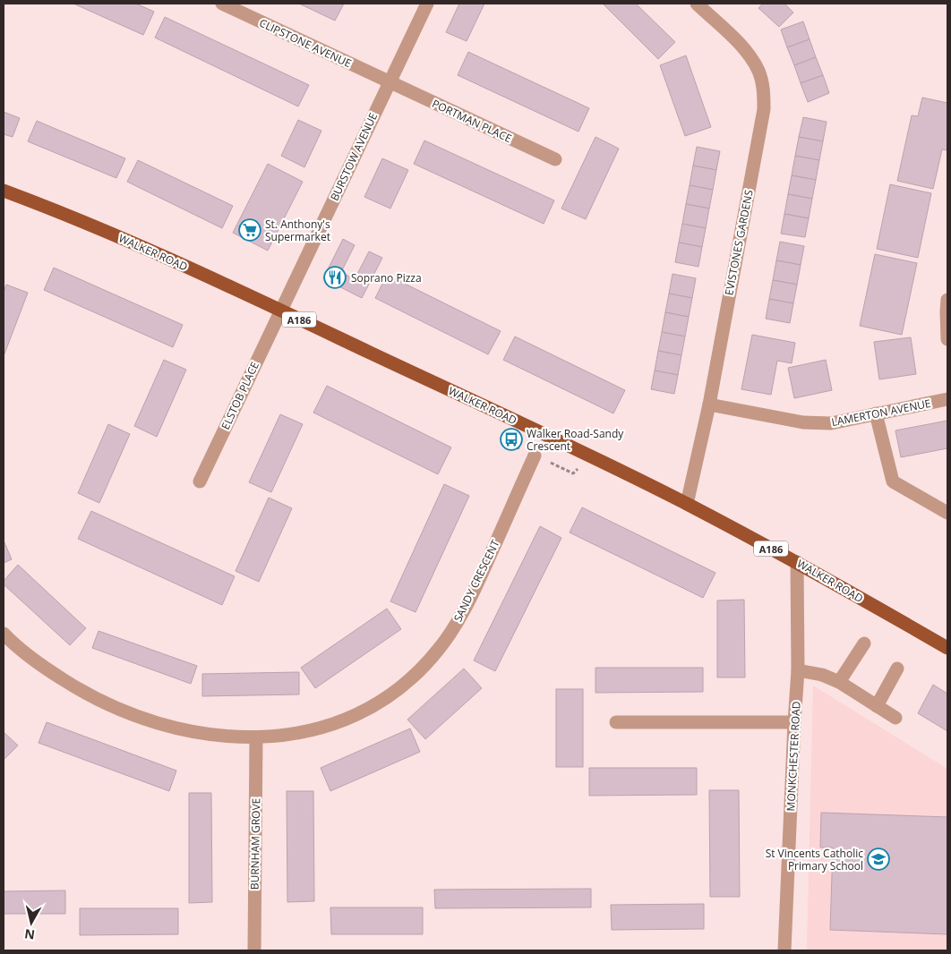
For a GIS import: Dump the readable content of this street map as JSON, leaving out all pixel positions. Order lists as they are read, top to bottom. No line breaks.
{"streets":{"main road":["WALKER ROAD","A186"],"street":["CLIPSTONE AVENUE","PORTMAN PLACE","BURSTOW AVENUE","EVISTONES GARDENS","ELSTOB PLACE","LAMERTON AVENUE","SANDY CRESCENT","MONKCHESTER ROAD","BURNHAM GROVE"]},"crossings":[["CLIPSTONE AVENUE","PORTMAN PLACE"],["CLIPSTONE AVENUE","BURSTOW AVENUE"],["PORTMAN PLACE","BURSTOW AVENUE"],["BURSTOW AVENUE","WALKER ROAD"],["BURSTOW AVENUE","ELSTOB PLACE"],["EVISTONES GARDENS","WALKER ROAD"],["EVISTONES GARDENS","LAMERTON AVENUE"],["WALKER ROAD","ELSTOB PLACE"],["WALKER ROAD","MONKCHESTER ROAD"],["SANDY CRESCENT","BURNHAM GROVE"]],"places":{"supermarket":["St. Anthony's Supermarket"],"restaurant":["Soprano Pizza"],"bus stop":["Walker Road-Sandy Crescent"],"school or university":["St Vincents Catholic Primary School"]},"north":"bottom"}
